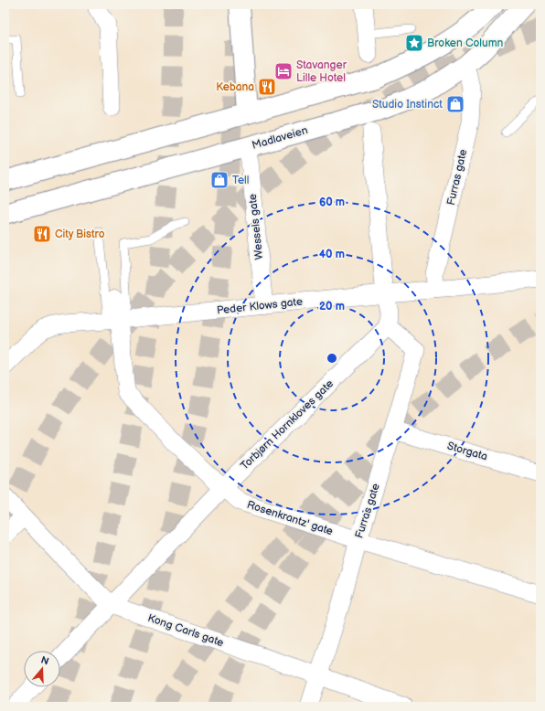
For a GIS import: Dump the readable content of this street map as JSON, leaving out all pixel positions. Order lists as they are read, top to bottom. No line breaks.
{"streets":{"main road":["Madlaveien"],"street":["Furras gate","Wessels gate","Peder Klows gate","Torbjørn Hornkloves gate","Storgata","Rosenkrantz' gate","Kong Carls gate"]},"crossings":[["Madlaveien","Furras gate"],["Madlaveien","Wessels gate"],["Furras gate","Peder Klows gate"],["Furras gate","Torbjørn Hornkloves gate"],["Furras gate","Storgata"],["Furras gate","Rosenkrantz' gate"],["Furras gate","Kong Carls gate"],["Wessels gate","Peder Klows gate"],["Peder Klows gate","Rosenkrantz' gate"],["Torbjørn Hornkloves gate","Rosenkrantz' gate"],["Torbjørn Hornkloves gate","Kong Carls gate"]],"places":{"place":["Broken Column"],"hotel":["Stavanger Lille Hotel"],"restaurant":["Kebana","City Bistro"],"shop":["Studio Instinct","Tell"]},"north":"top","rings":["60 m","40 m","20 m"]}
